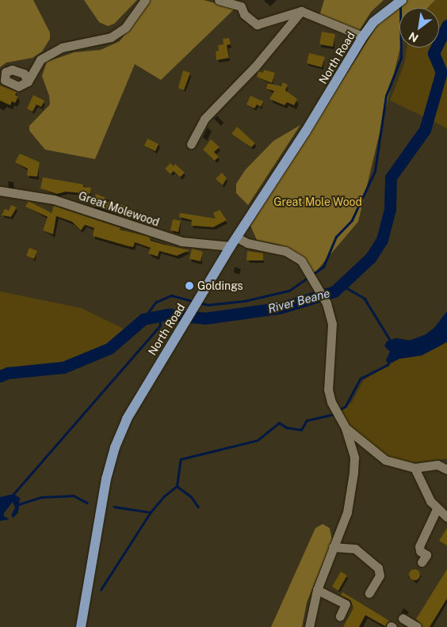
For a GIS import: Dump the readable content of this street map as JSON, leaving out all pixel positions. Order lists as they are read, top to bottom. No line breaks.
{"streets":{"main road":["North Road"],"street":["Great Molewood"]},"crossings":[["North Road","Great Molewood"]],"water":["River Beane"],"parks":["Great Mole Wood"],"places":["Goldings"],"north":"bottom left"}
